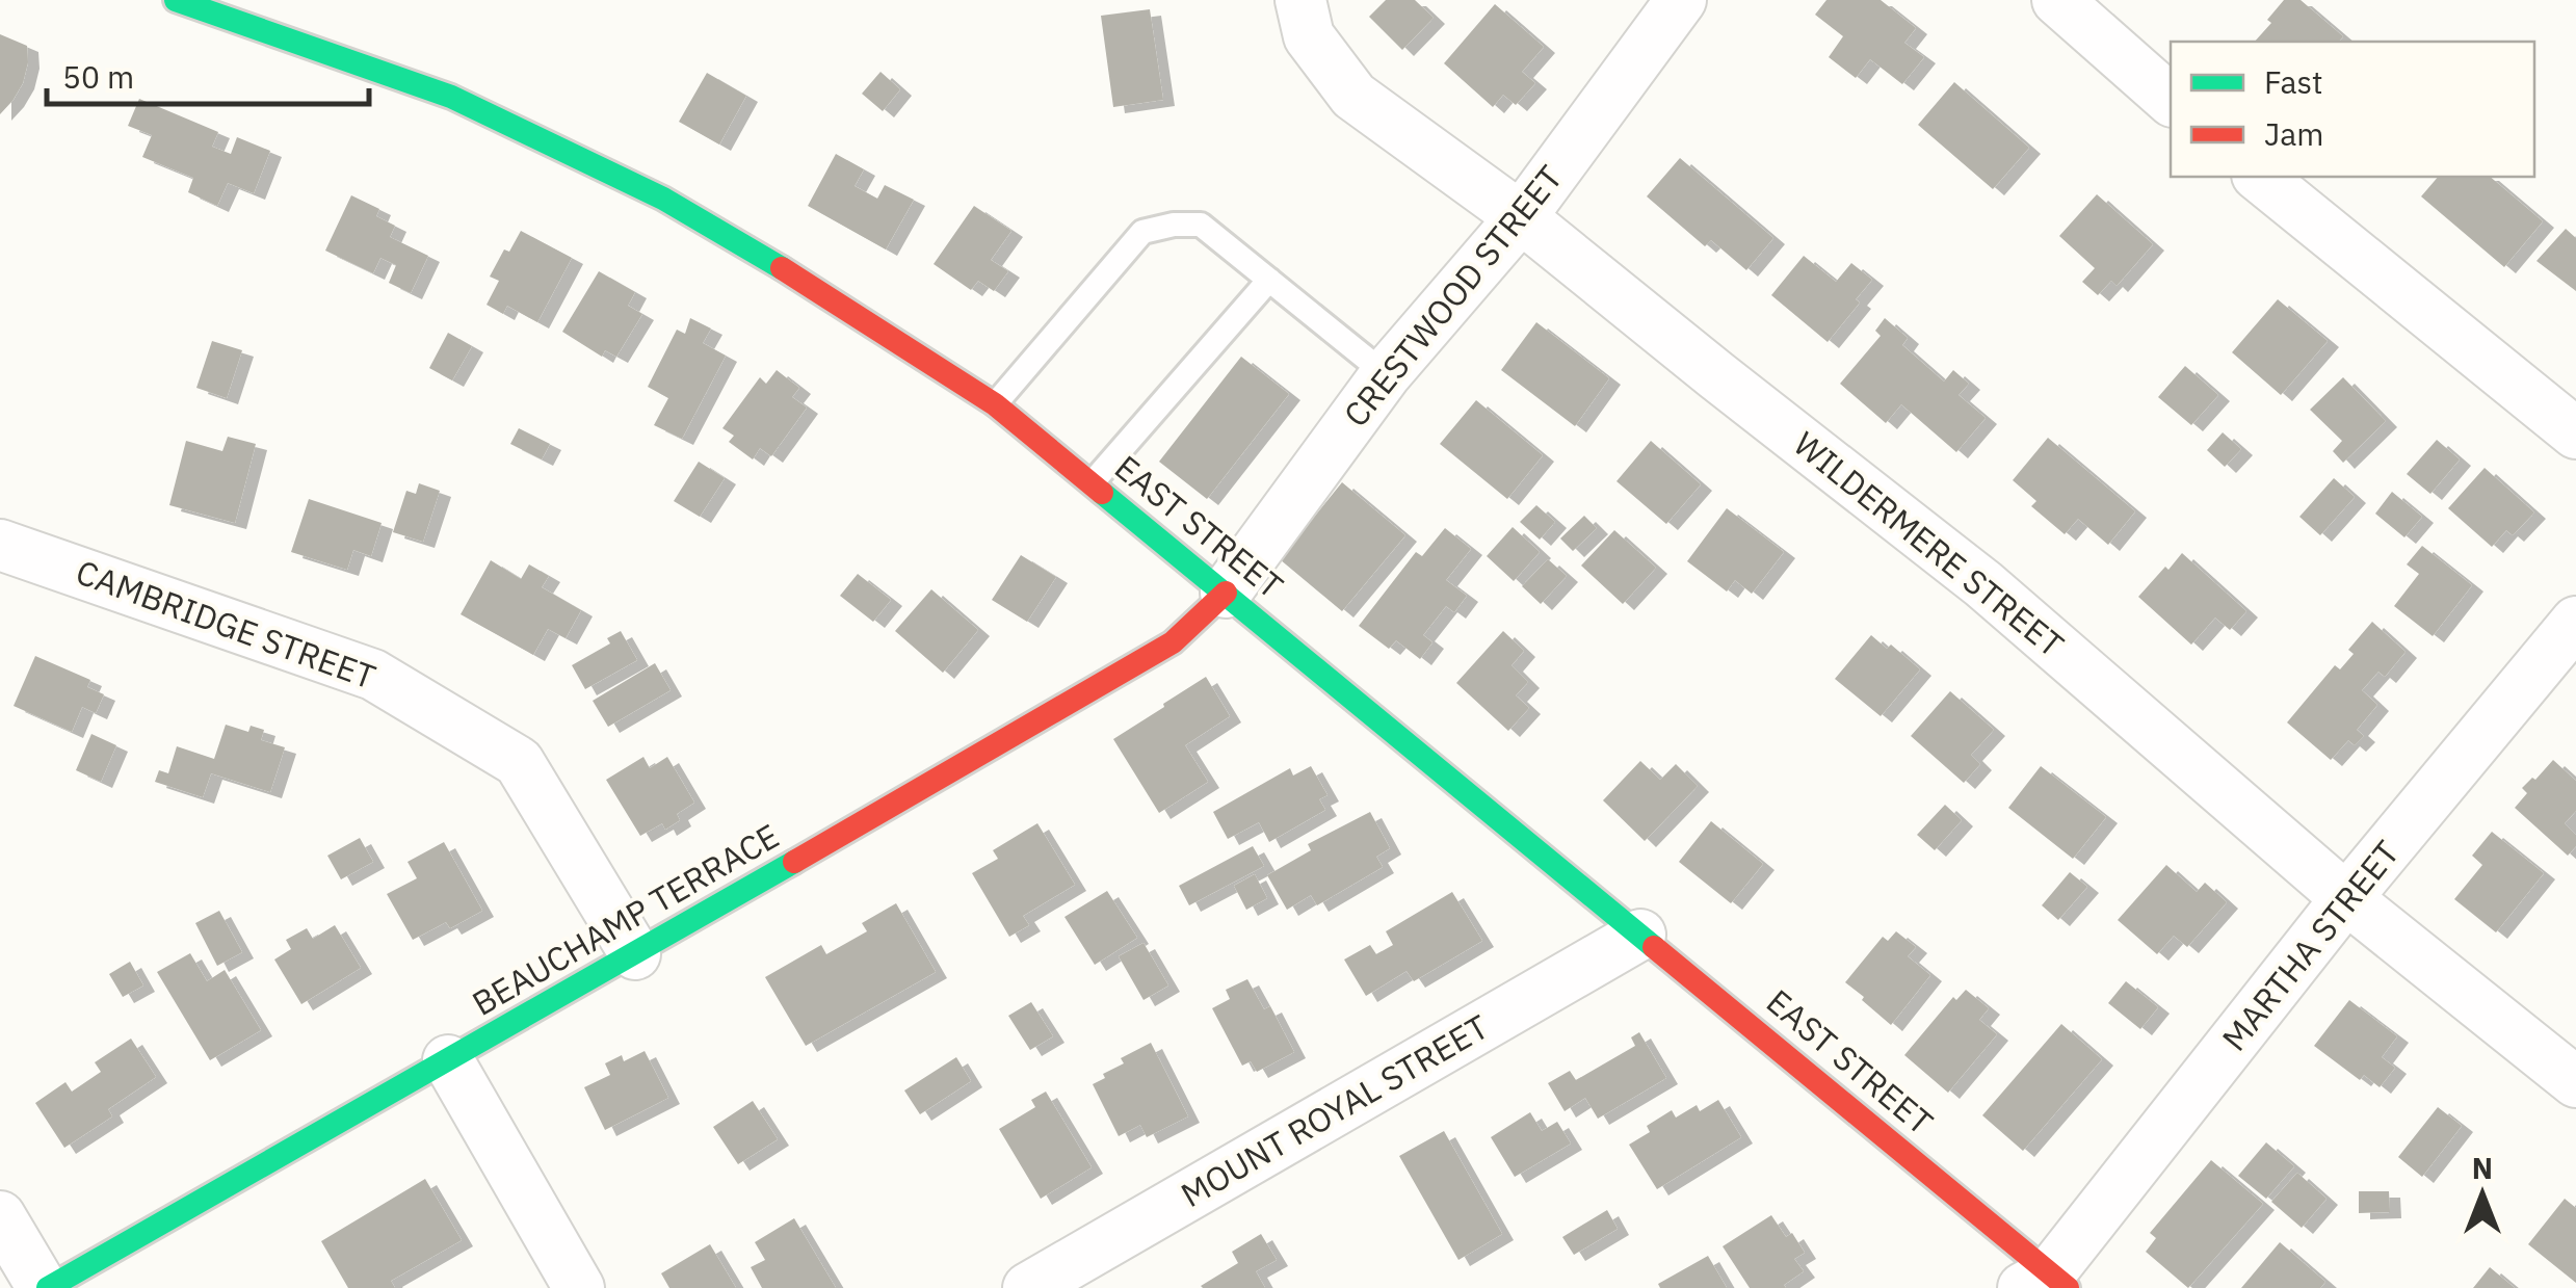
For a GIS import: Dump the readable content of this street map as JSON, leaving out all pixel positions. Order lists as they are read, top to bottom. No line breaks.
{"streets":{"main road":["EAST STREET","BEAUCHAMP TERRACE"],"street":["CRESTWOOD STREET","WILDERMERE STREET","CAMBRIDGE STREET","MARTHA STREET","MOUNT ROYAL STREET"]},"crossings":[["CRESTWOOD STREET","EAST STREET"],["CRESTWOOD STREET","WILDERMERE STREET"],["CRESTWOOD STREET","BEAUCHAMP TERRACE"],["EAST STREET","BEAUCHAMP TERRACE"],["EAST STREET","MARTHA STREET"],["EAST STREET","MOUNT ROYAL STREET"],["WILDERMERE STREET","MARTHA STREET"],["CAMBRIDGE STREET","BEAUCHAMP TERRACE"]],"legend":["Fast","Jam"],"scale_bar":"50 m","north":"top"}
